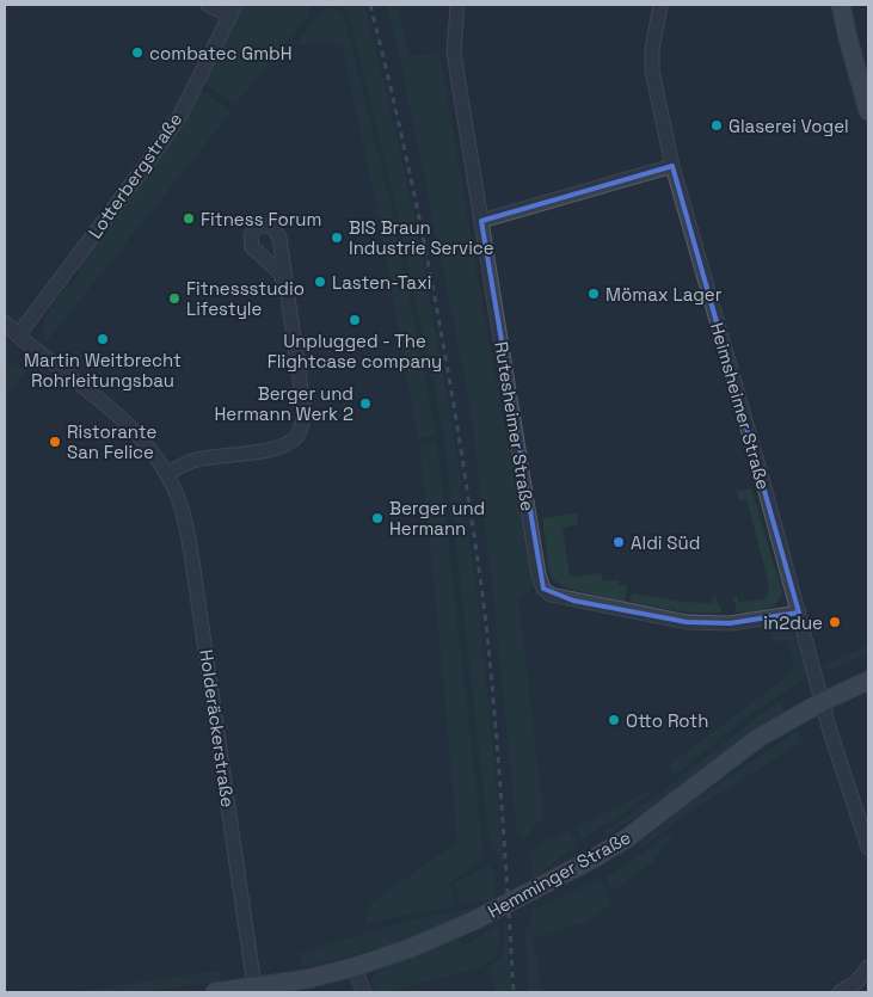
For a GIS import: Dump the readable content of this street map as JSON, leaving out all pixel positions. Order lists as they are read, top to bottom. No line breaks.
{"streets":{"main road":["Hemminger Straße"],"street":["Lotterbergstraße","Heimsheimer Straße","Rutesheimer Straße","Holderäckerstraße"]},"crossings":[["Lotterbergstraße","Holderäckerstraße"],["Heimsheimer Straße","Rutesheimer Straße"],["Heimsheimer Straße","Hemminger Straße"],["Holderäckerstraße","Hemminger Straße"]],"places":["combatec GmbH","Glaserei Vogel","Fitness Forum","BIS Braun Industrie Service","Lasten-Taxi","Mömax Lager","Fitnessstudio Lifestyle","Unplugged - The Flightcase company","Martin Weitbrecht Rohrleitungsbau","Berger und Hermann Werk 2","Ristorante San Felice","Berger und Hermann","Aldi Süd","in2due","Otto Roth"]}
